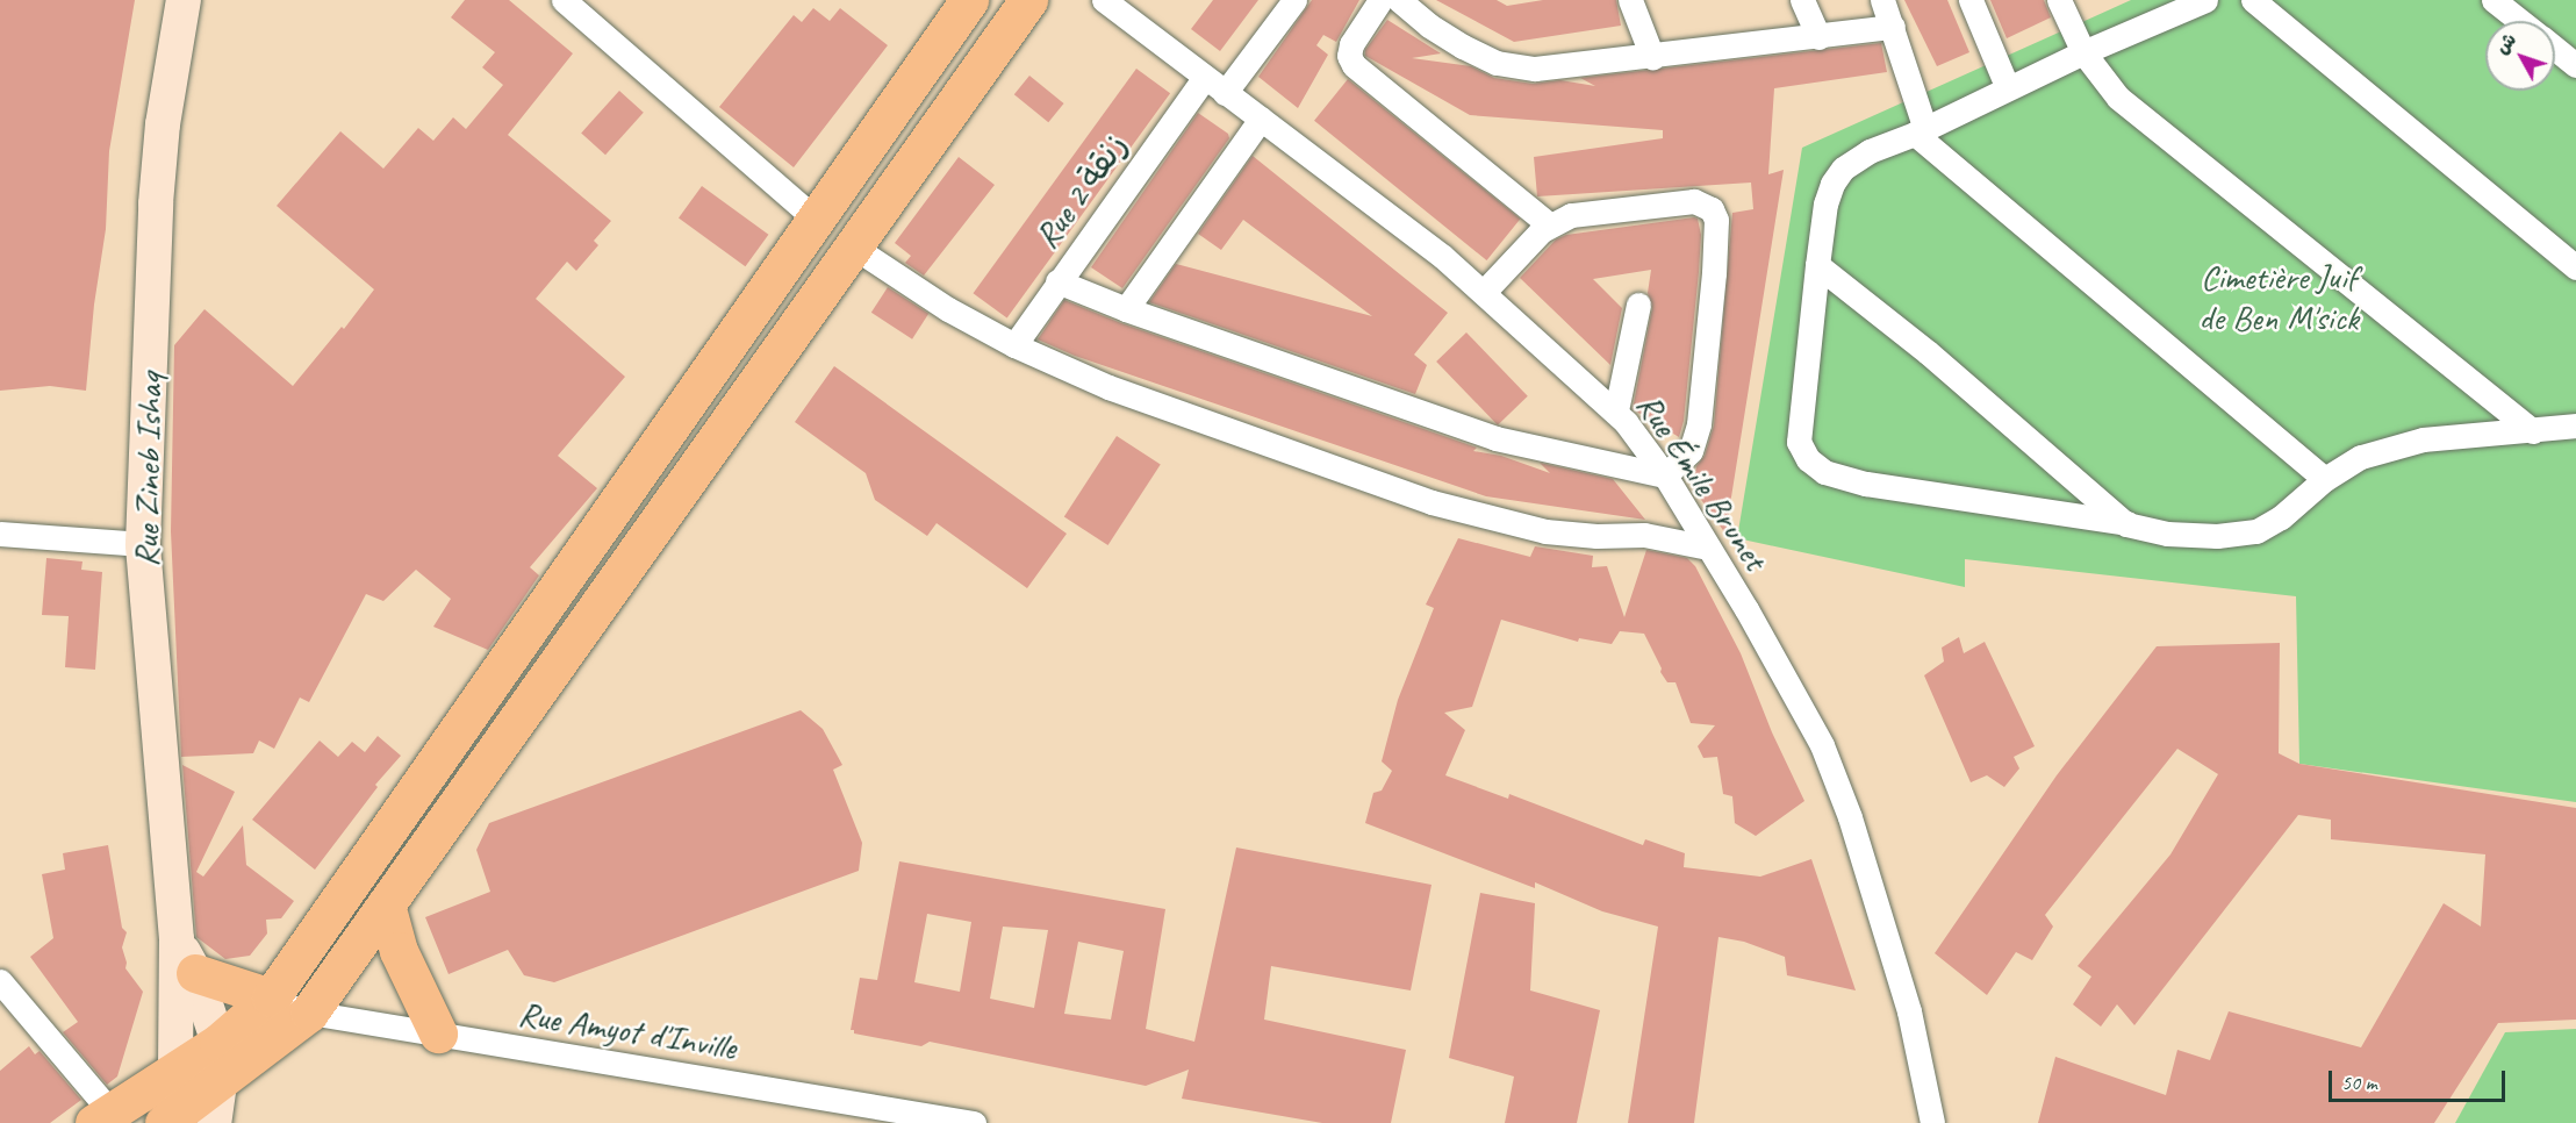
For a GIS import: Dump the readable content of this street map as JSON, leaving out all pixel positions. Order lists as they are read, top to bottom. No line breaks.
{"streets":{"street":["Rue 2 زنقة","Rue Zineb Ishaq","Rue Émile Brunet","Rue Amyot d'Inville"]},"crossings":[["Rue 2 زنقة","Rue Émile Brunet"]],"parks":["Cimetière Juif de Ben M'sick"],"scale_bar":"50 m","north":"top left"}
